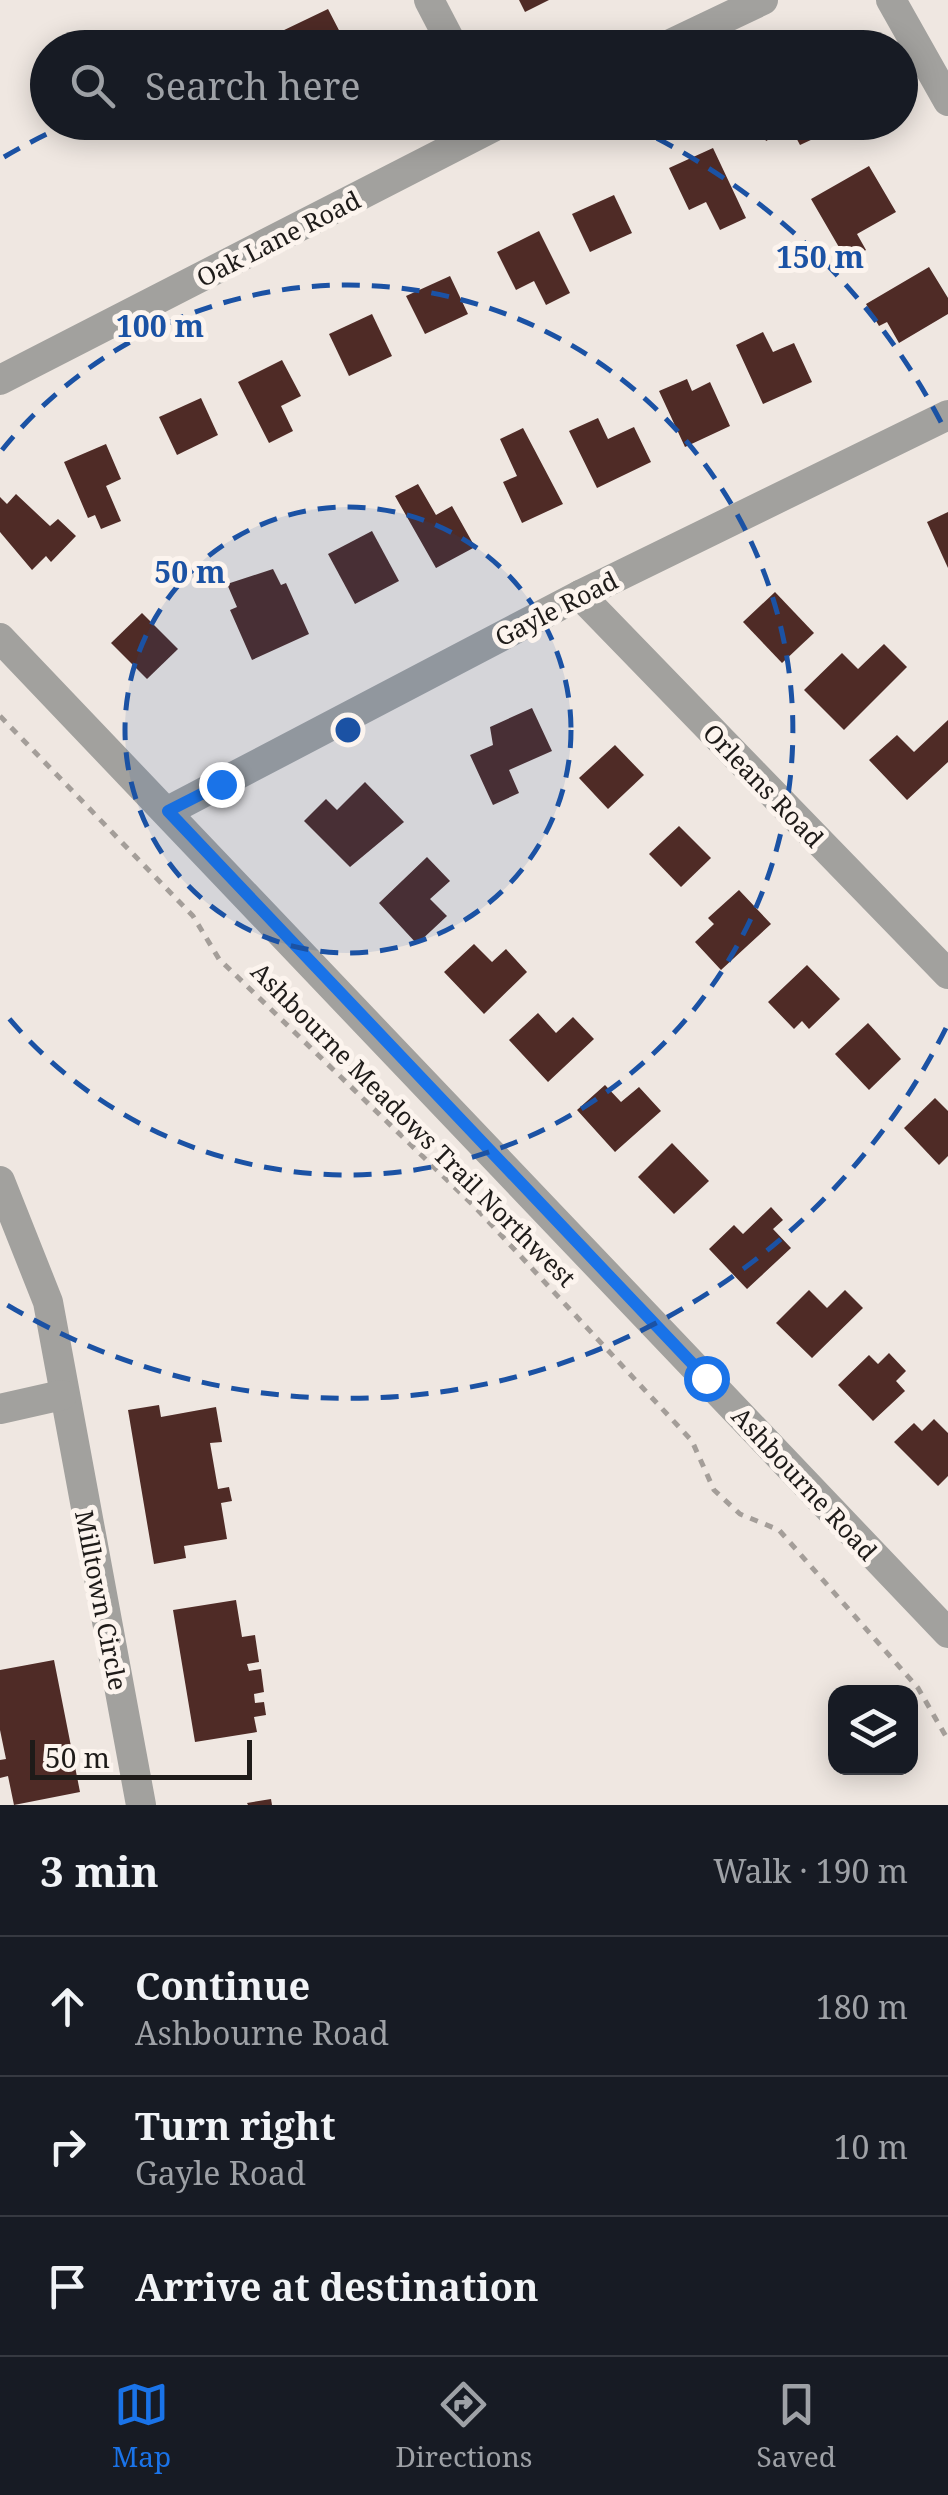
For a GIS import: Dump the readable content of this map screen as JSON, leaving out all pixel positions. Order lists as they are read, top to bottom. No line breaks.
{"streets":{"street":["Oak Lane Road","Gayle Road","Orleans Road","Ashbourne Road","Milltown Circle"],"path":["Ashbourne Meadows Trail Northwest"]},"crossings":[["Gayle Road","Orleans Road"],["Gayle Road","Ashbourne Road"]],"scale_bar":"50 m","page":{"search":"Search here","scale":"50 m","heading":["3 min","Walk · 190 m"],"list":[["Continue","Ashbourne Road","180 m"],["Turn right","Gayle Road","10 m"],"Arrive at destination"],"nav":["Map","Directions","Saved"]},"rings":["150 m","100 m","50 m"]}
